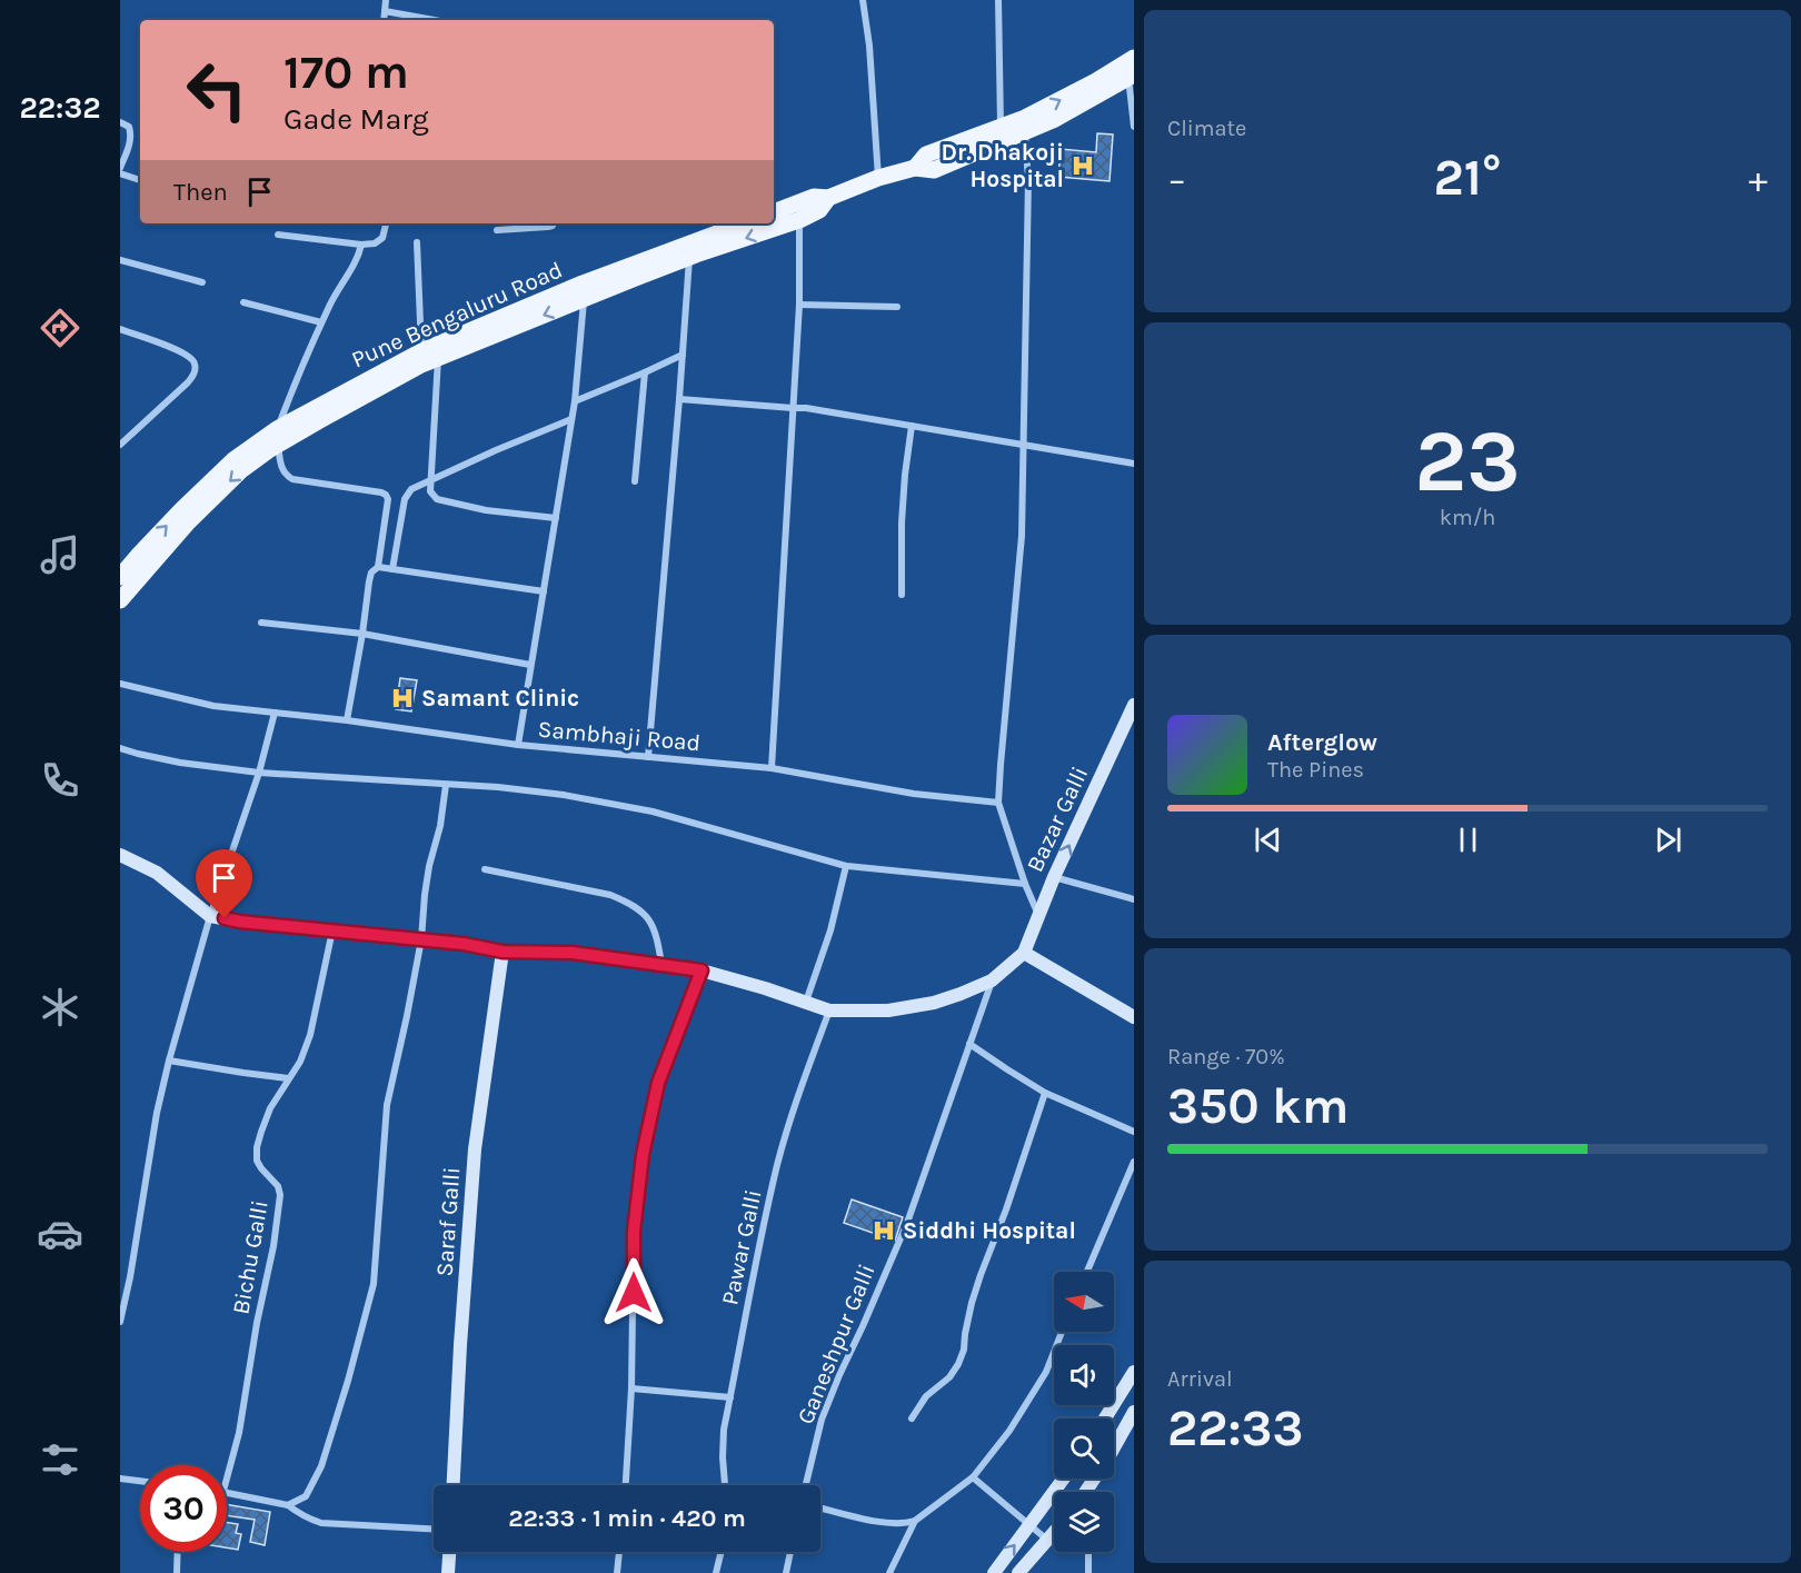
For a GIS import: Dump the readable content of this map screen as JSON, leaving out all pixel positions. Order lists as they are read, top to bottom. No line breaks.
{"streets":{"main road":["Pune Bengaluru Road"],"street":["Sambhaji Road","Bazar Galli","Saraf Galli","Pawar Galli","Bichu Galli","Ganeshpur Galli"]},"places":{"hospital":["Dr. Dhakoji Hospital","Samant Clinic","Siddhi Hospital"]},"north":"left","page":{"tabs":"22:32","tile":["Climate",["23","km/h"],["Range · 70%","350 km"],["Arrival","22:33"]],"turn":["170 m","Gade Marg"],"heat":["−","21°","+"],"then":"Then","song":["Afterglow","The Pines"],"limit":"30","trip":"22:33 · 1 min · 420 m"}}
